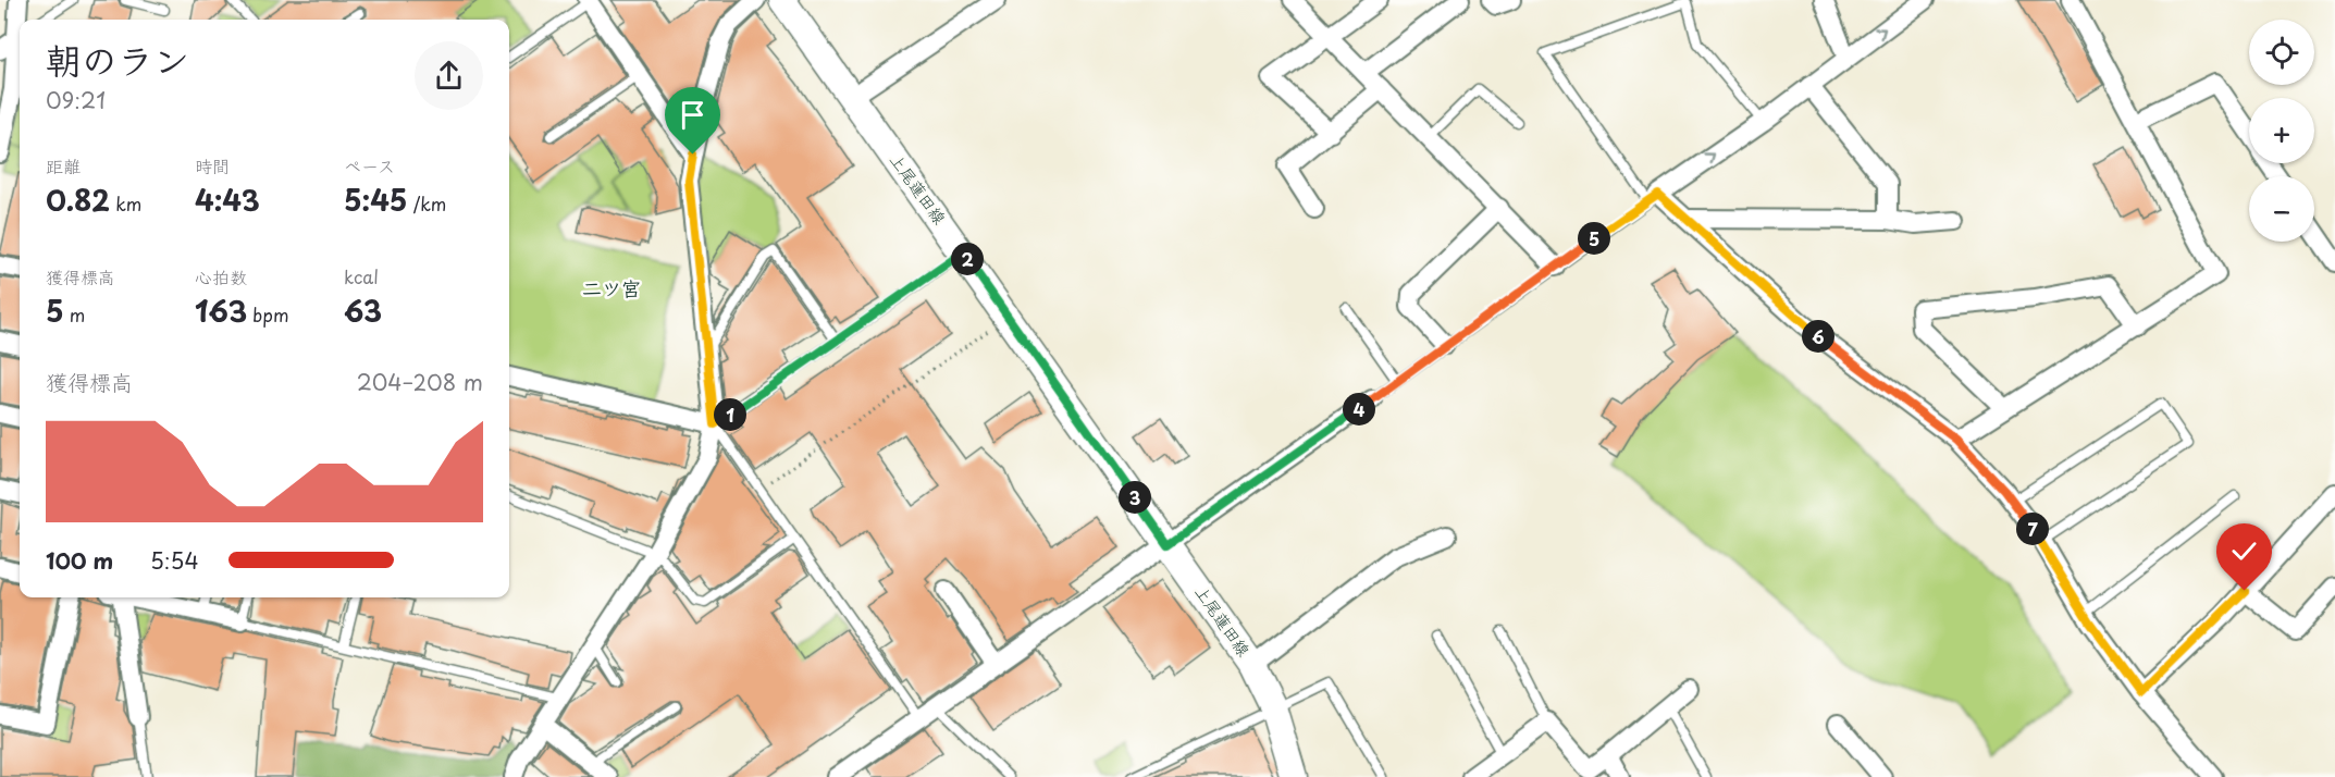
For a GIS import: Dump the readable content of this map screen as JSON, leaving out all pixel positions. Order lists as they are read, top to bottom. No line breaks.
{"streets":{"main road":["上尾蓮田線"]},"districts":["二ツ宮"],"page":{"map_buttons":["+","−"],"heading":["朝のラン","09:21"],"stats":[["距離","0.82 km"],["時間","4:43"],["ペース","5:45 /km"],["獲得標高","5 m"],["心拍数","163 bpm"],["kcal","63"]],"pins":["5","2","6","4","1","3","7"],"chart":["獲得標高","204–208 m"],"list":[{"name":"100 m","note":"5:54"}]}}
